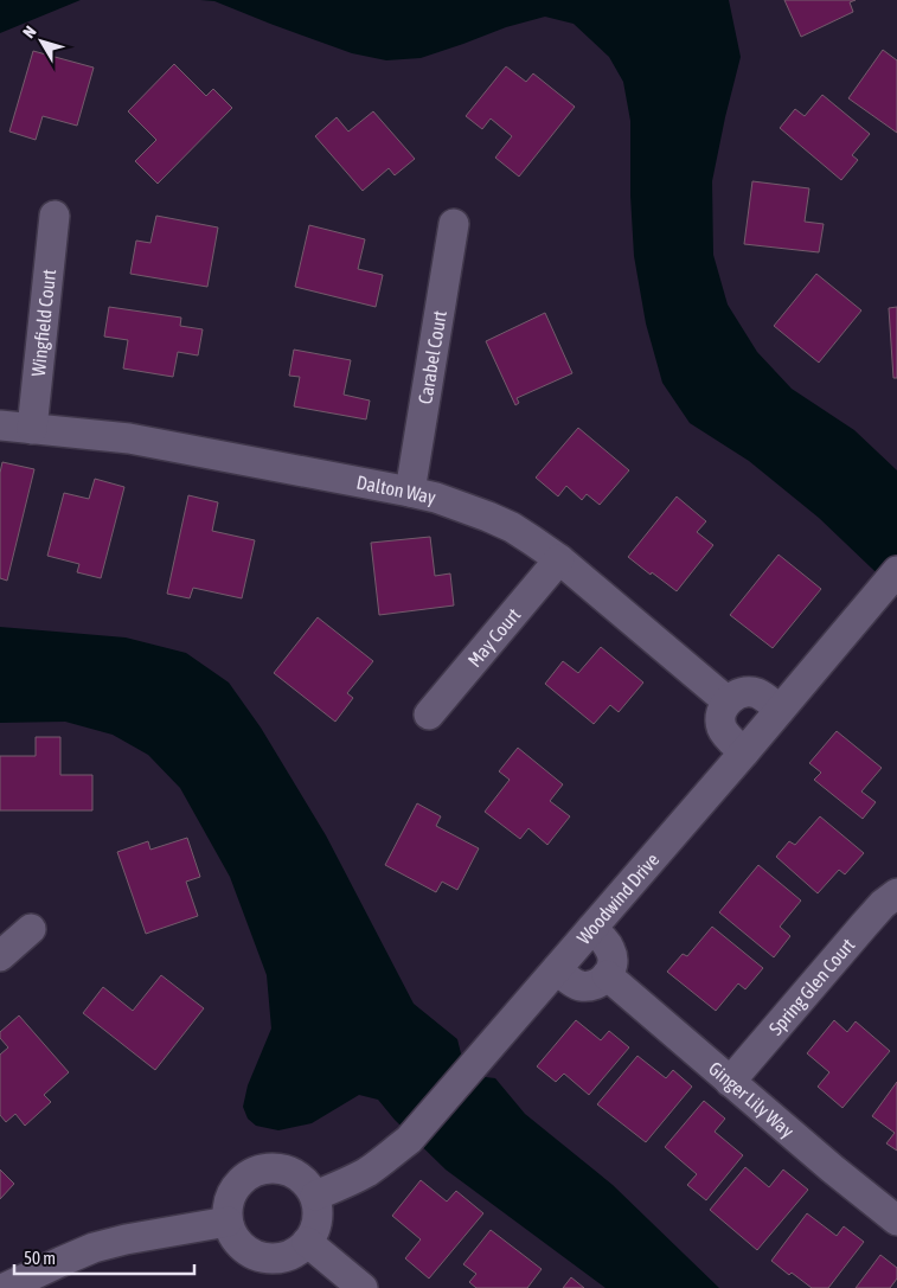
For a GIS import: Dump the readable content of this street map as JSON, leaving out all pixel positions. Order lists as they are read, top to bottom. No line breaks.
{"streets":{"street":["Wingfield Court","Carabel Court","Dalton Way","May Court","Woodwind Drive","Spring Glen Court","Ginger Lily Way"]},"crossings":[["Wingfield Court","Dalton Way"],["Carabel Court","Dalton Way"],["Dalton Way","May Court"],["Spring Glen Court","Ginger Lily Way"]],"scale_bar":"50 m","north":"top left"}
